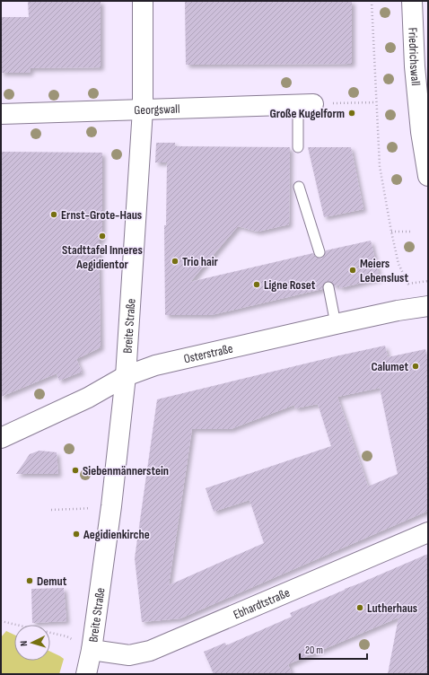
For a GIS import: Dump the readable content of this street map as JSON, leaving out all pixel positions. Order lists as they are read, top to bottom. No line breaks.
{"streets":{"street":["Friedrichswall","Georgswall","Breite Straße","Osterstraße","Ebhardtstraße"]},"crossings":[["Georgswall","Breite Straße"],["Breite Straße","Osterstraße"],["Breite Straße","Ebhardtstraße"]],"places":["Große Kugelform","Ernst-Grote-Haus","Stadttafel Inneres Aegidientor","Trio hair","Meiers Lebenslust","Ligne Roset","Calumet","Siebenmännerstein","Aegidienkirche","Demut","Lutherhaus"],"scale_bar":"20 m","north":"left"}
